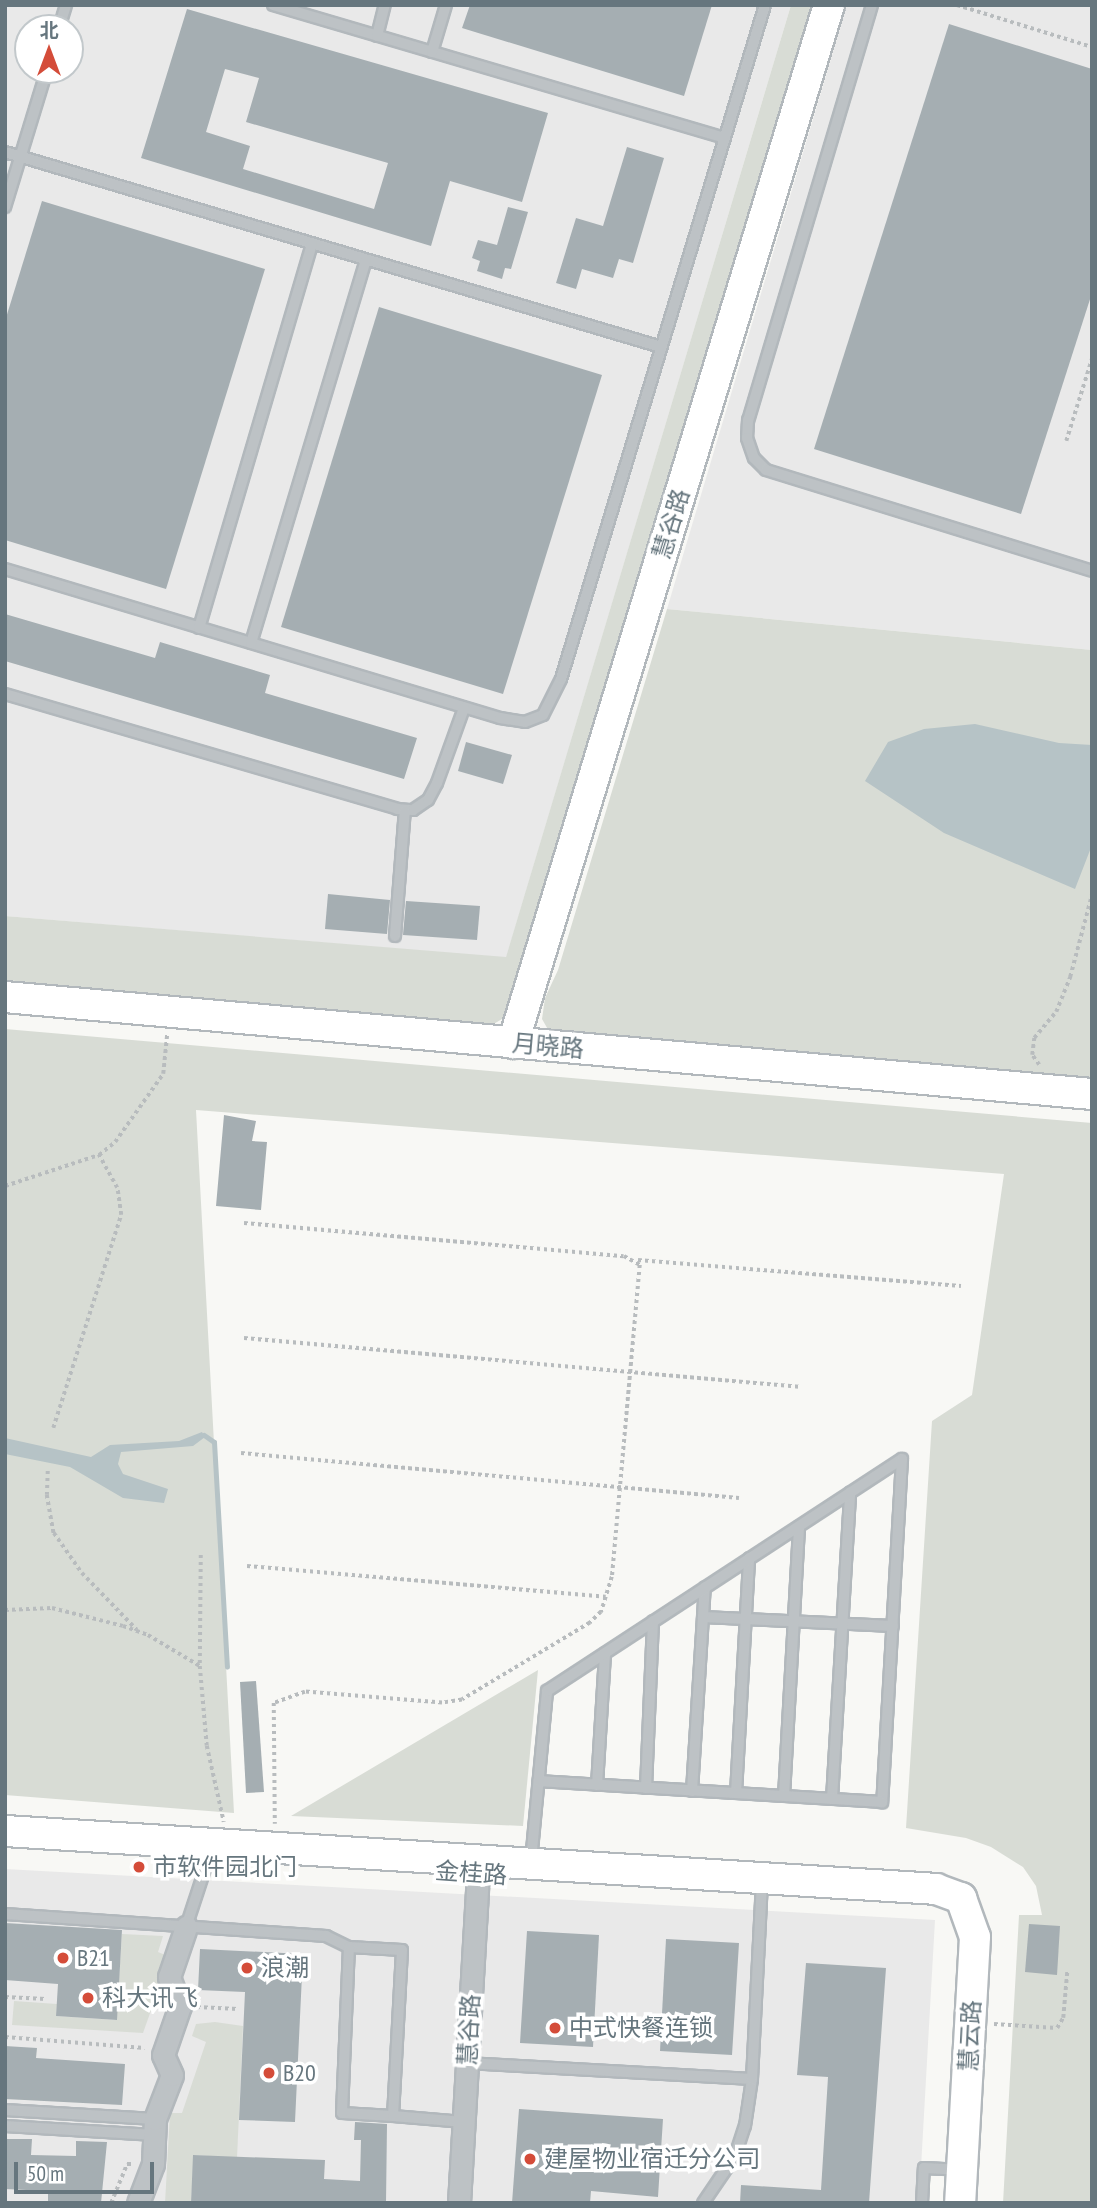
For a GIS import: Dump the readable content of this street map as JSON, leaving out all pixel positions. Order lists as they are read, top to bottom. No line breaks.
{"streets":{"street":["慧谷路","月晓路","金桂路","慧云路"]},"crossings":[["慧谷路","月晓路"],["慧谷路","金桂路"],["金桂路","慧云路"]],"places":["市软件园北门","B21","浪潮","科大讯飞","中式快餐连锁","B20","建屋物业宿迁分公司"],"scale_bar":"50 m","north":"top"}
